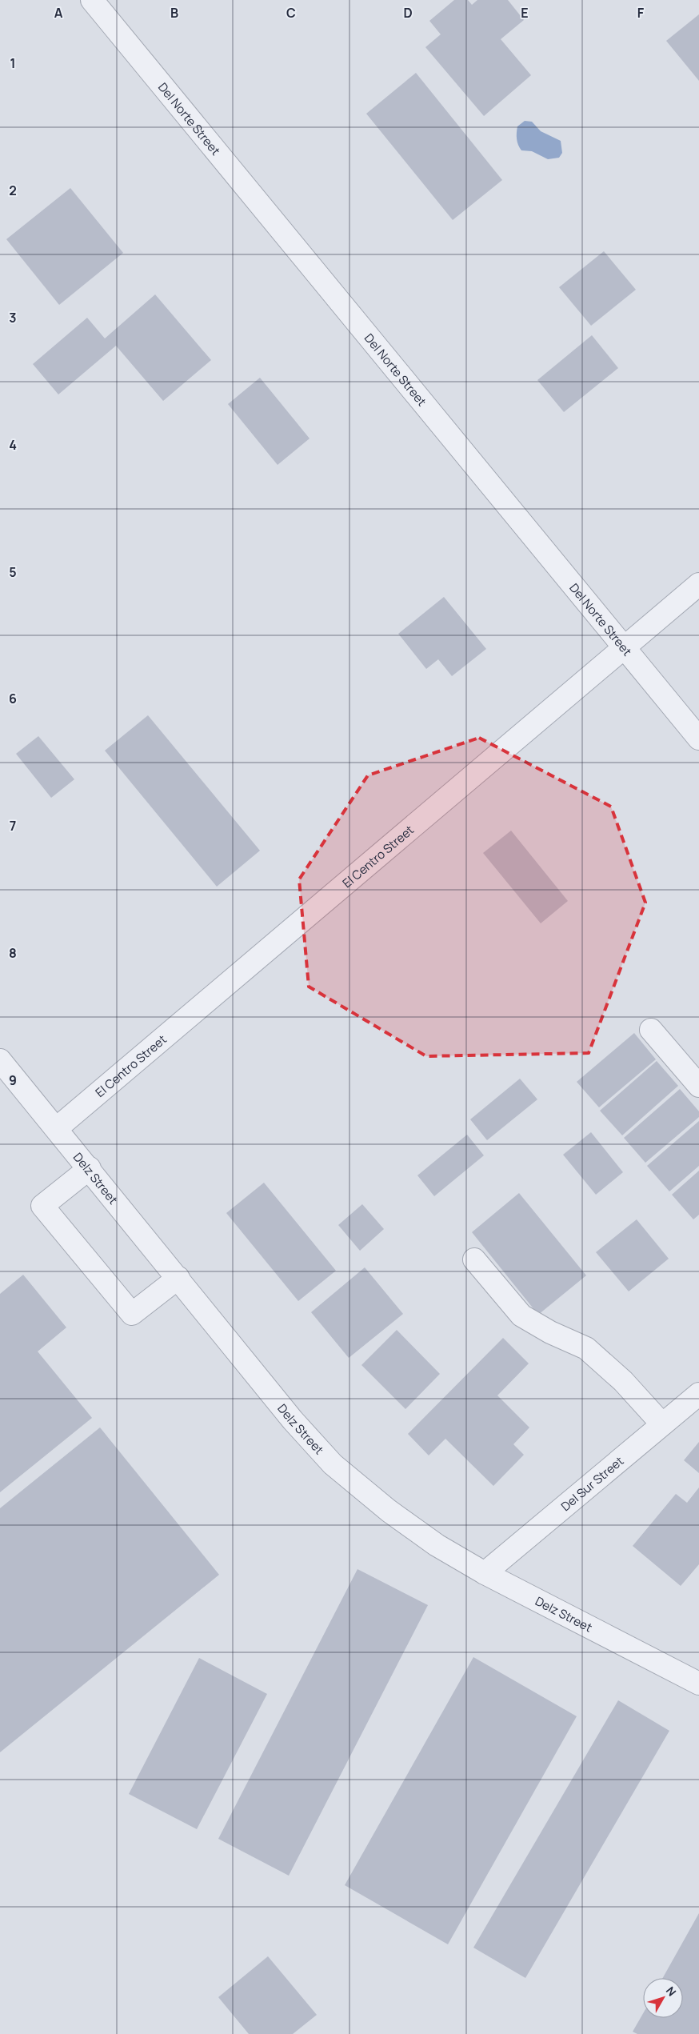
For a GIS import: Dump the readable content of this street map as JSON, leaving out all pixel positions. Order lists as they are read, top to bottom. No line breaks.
{"streets":{"street":["Del Norte Street","El Centro Street","Delz Street","Del Sur Street"]},"crossings":[["Del Norte Street","El Centro Street"],["El Centro Street","Delz Street"],["Delz Street","Del Sur Street"]],"north":"top right","grid":{"columns":["A","B","C","D","E","F"],"rows":["1","2","3","4","5","6","7","8","9"]}}
